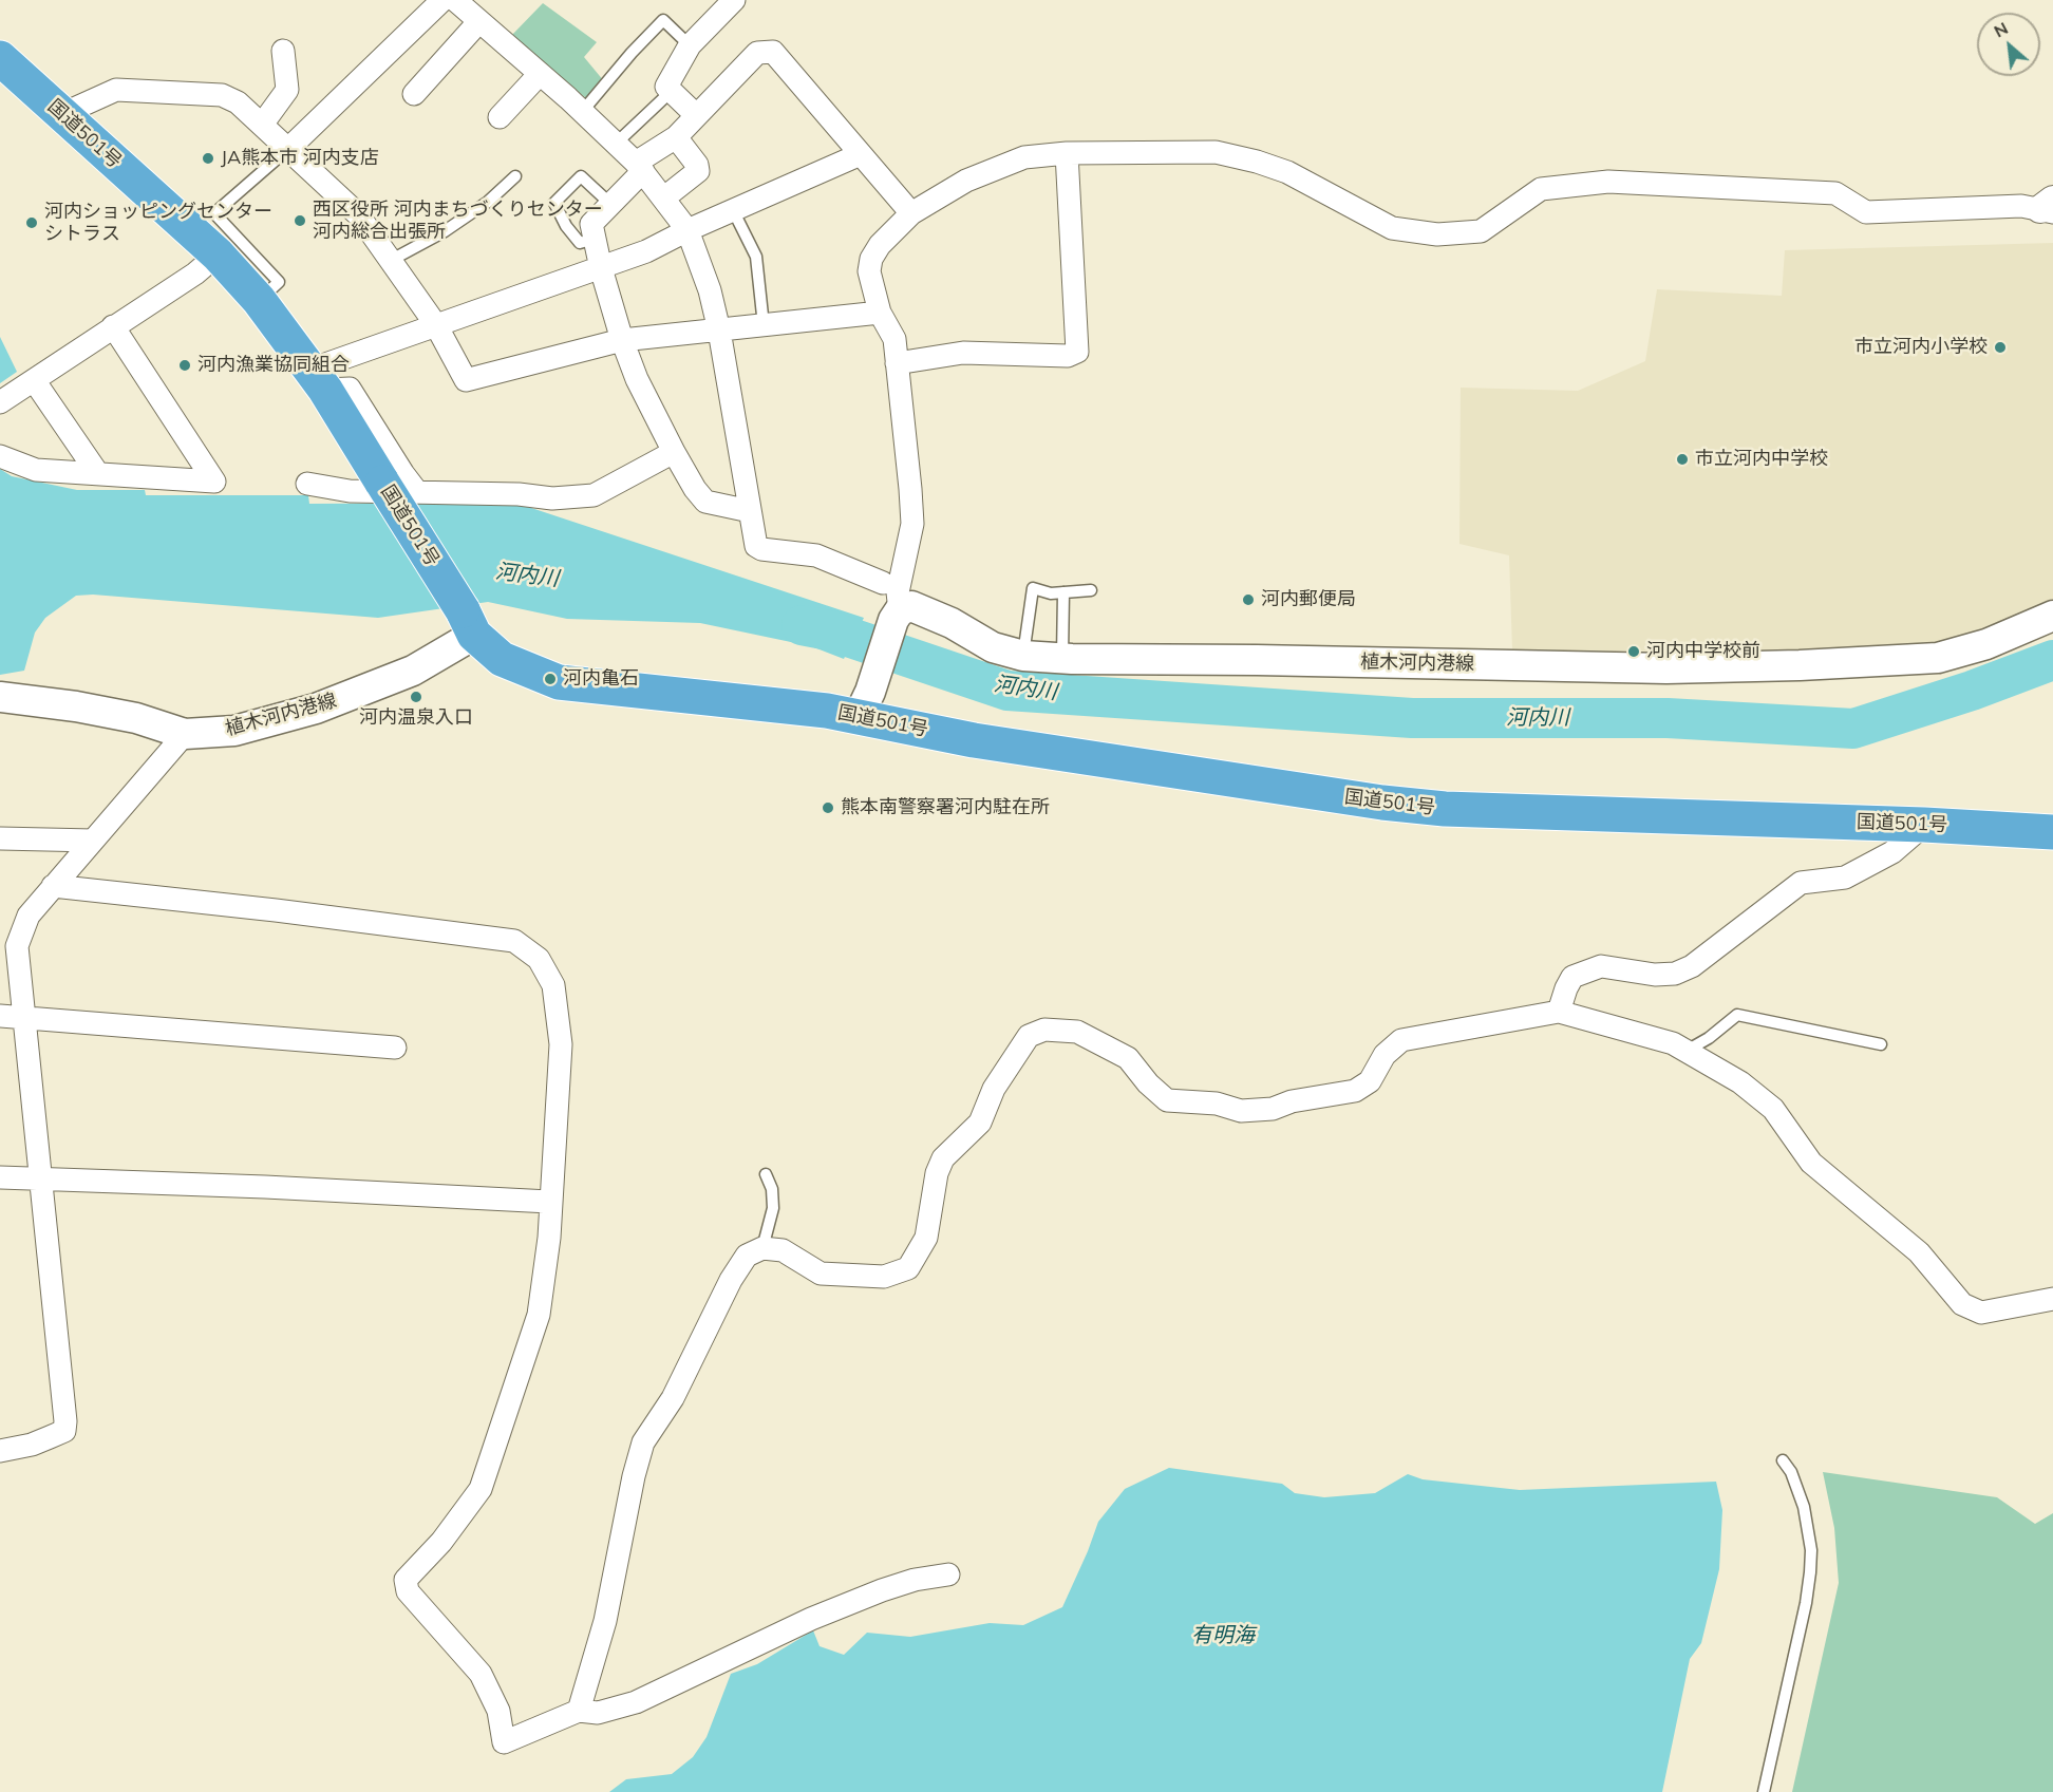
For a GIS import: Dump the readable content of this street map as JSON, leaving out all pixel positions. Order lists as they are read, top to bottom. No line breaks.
{"streets":{"highway":["国道501号"],"main road":["植木河内港線"]},"crossings":[["国道501号","植木河内港線"]],"water":["河内川","有明海"],"places":["JA熊本市 河内支店","西区役所 河内まちづくりセンター 河内総合出張所","河内ショッピングセンター シトラス","市立河内小学校","河内漁業協同組合","市立河内中学校","河内郵便局","河内中学校前","河内亀石","河内温泉入口","熊本南警察署河内駐在所"],"north":"top left"}
